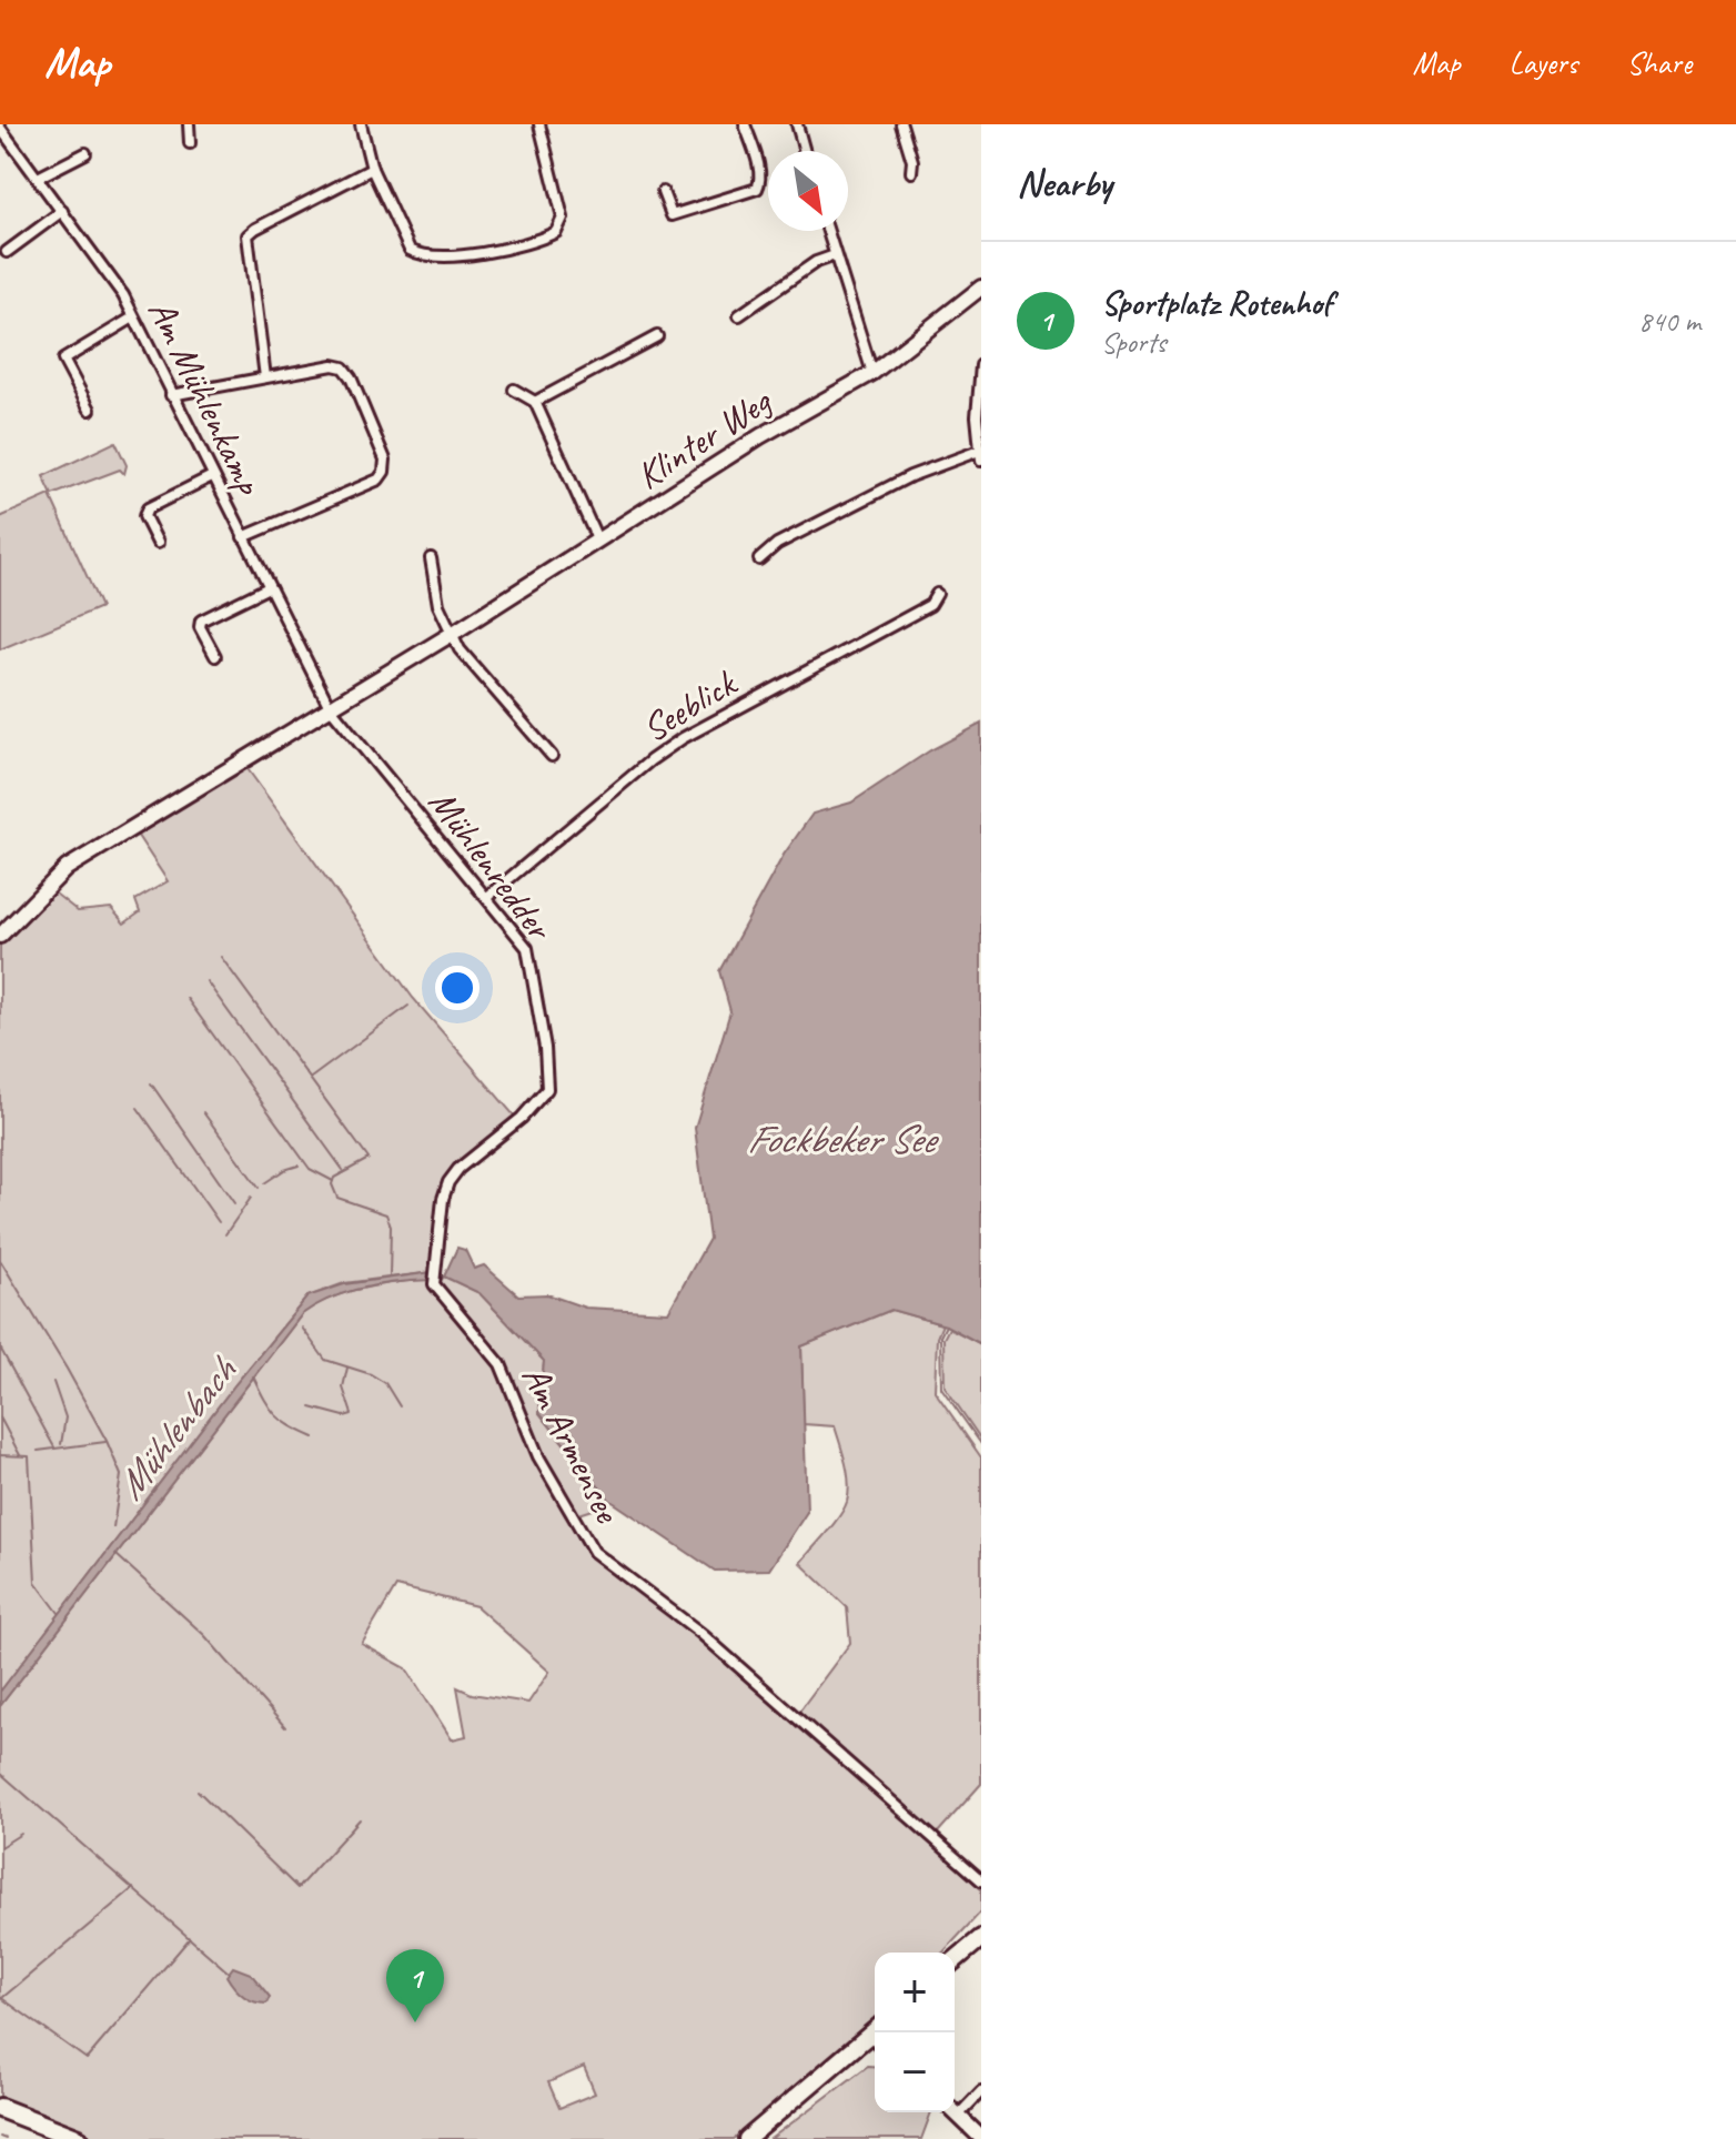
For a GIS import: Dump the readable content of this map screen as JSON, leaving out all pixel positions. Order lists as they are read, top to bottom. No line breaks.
{"streets":{"street":["Am Mühlenkamp","Klinter Weg","Seeblick","Mühlenredder","Am Armensee"]},"crossings":[["Am Mühlenkamp","Klinter Weg"],["Am Mühlenkamp","Mühlenredder"],["Klinter Weg","Mühlenredder"],["Seeblick","Mühlenredder"],["Mühlenredder","Am Armensee"]],"water":["Fockbeker See","Mühlenbach"],"north":"bottom right","page":{"header":"Map","nav":["Map","Layers","Share"],"heading":"Nearby","list":[{"mark":"1","name":"Sportplatz Rotenhof","note":"Sports","value":"840 m"}],"pins":"1","map_buttons":["+","−"]}}
